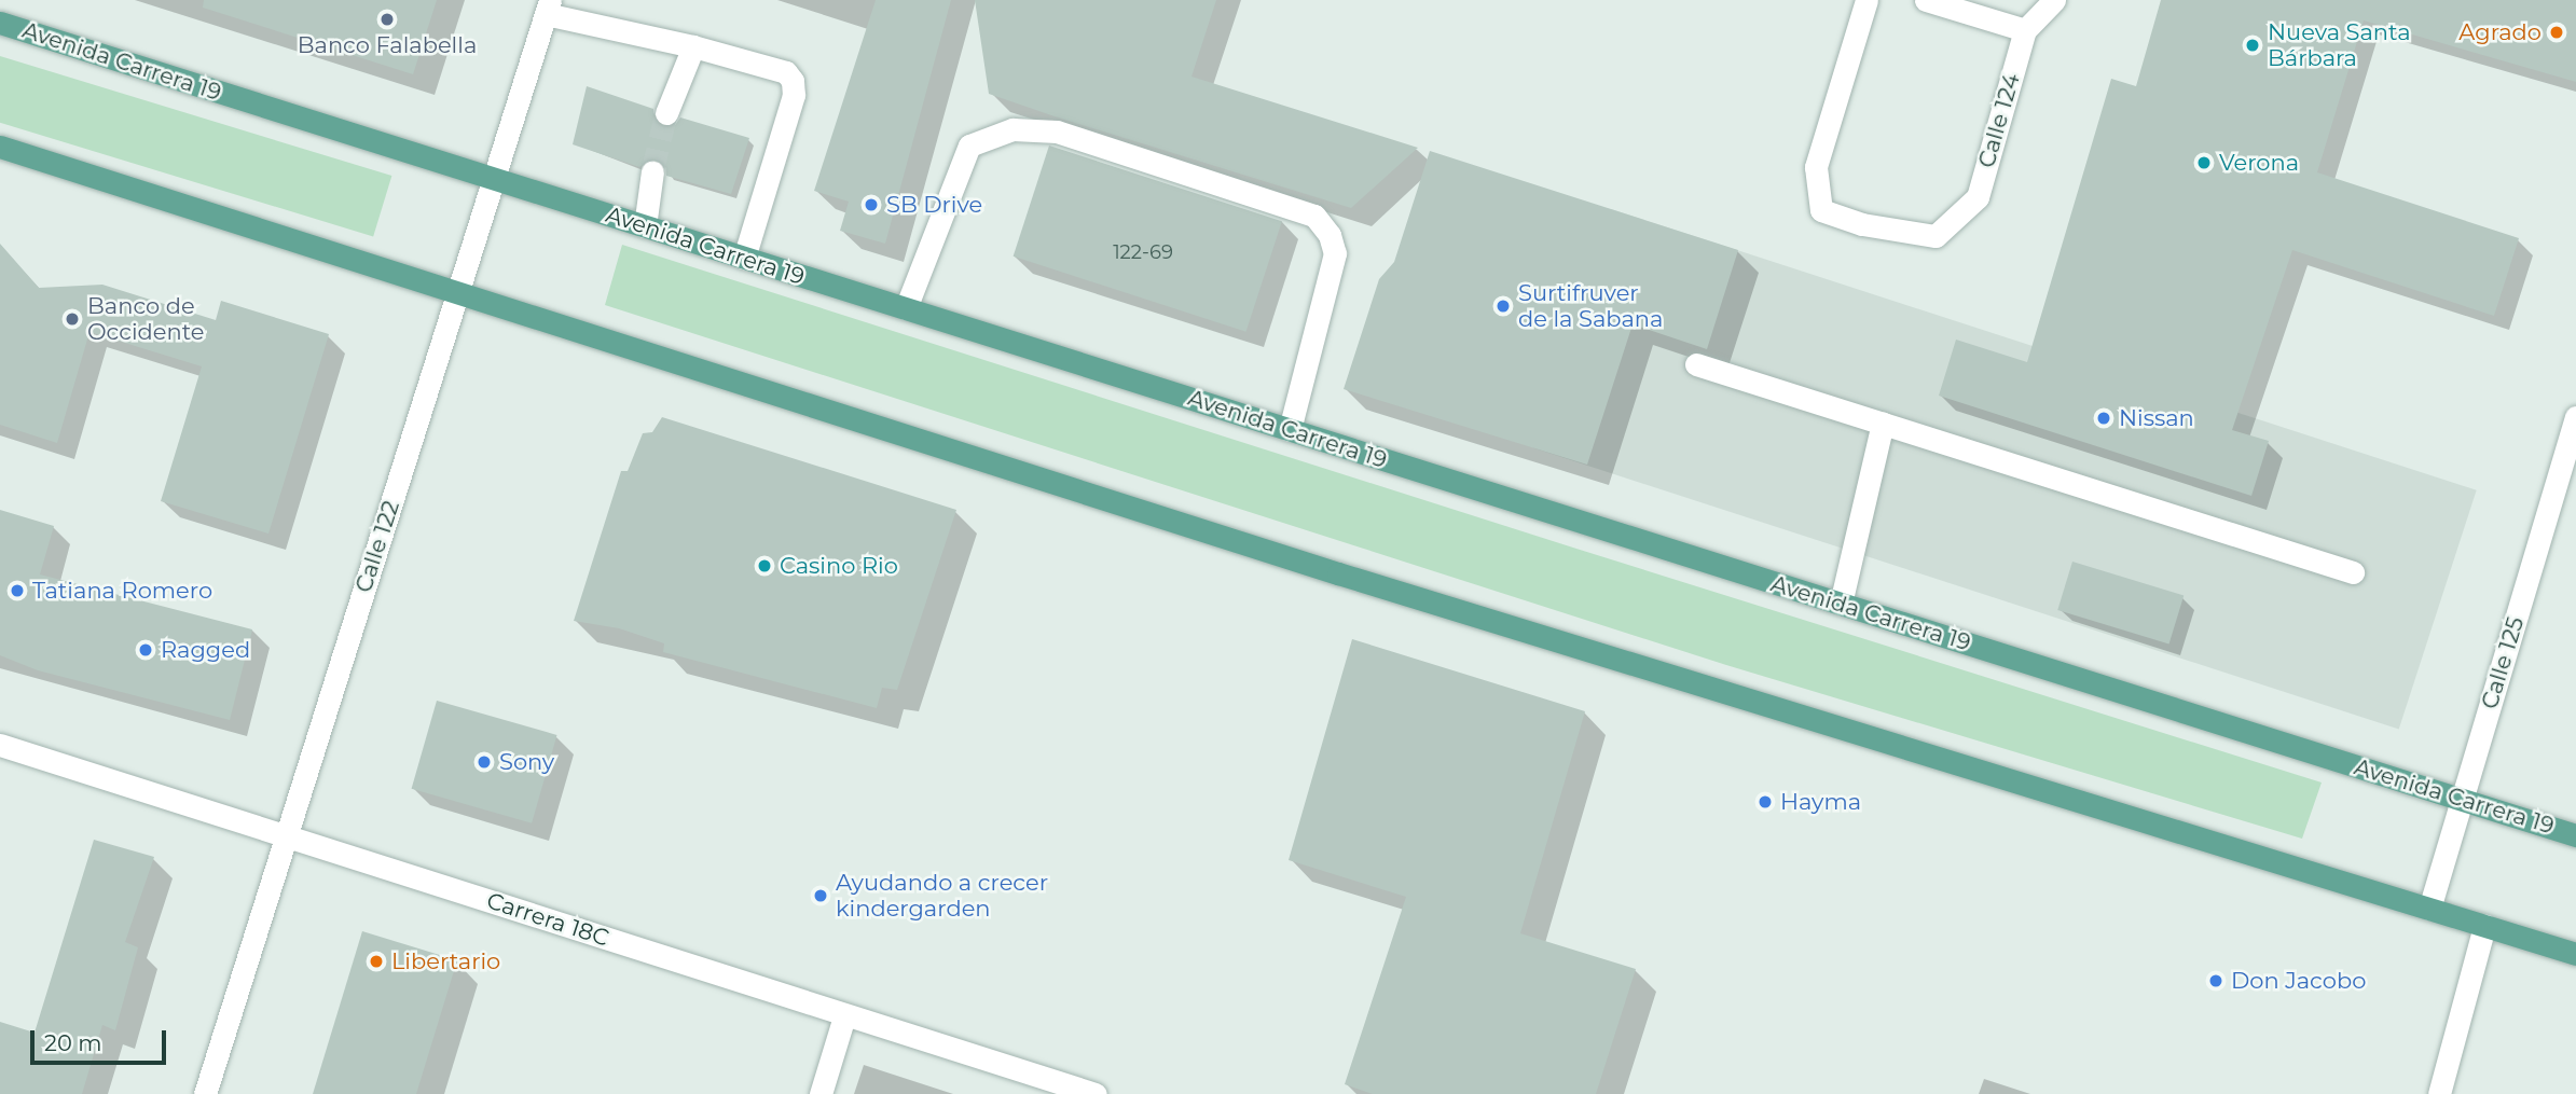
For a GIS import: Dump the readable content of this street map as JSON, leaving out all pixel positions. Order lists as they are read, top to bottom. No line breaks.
{"streets":{"main road":["Avenida Carrera 19"],"street":["Calle 124","Calle 122","Calle 125","Carrera 18C"]},"crossings":[["Avenida Carrera 19","Calle 122"],["Avenida Carrera 19","Calle 125"],["Calle 122","Carrera 18C"]],"places":["Banco Falabella","Agrado","Nueva Santa Bárbara","Verona","SB Drive","Surtifruver de la Sabana","Banco de Occidente","Nissan","Casino Rio","Tatiana Romero","Ragged","Sony","Hayma","Ayudando a crecer kindergarden","Libertario","Don Jacobo"],"house_numbers":["122-69"],"scale_bar":"20 m"}
